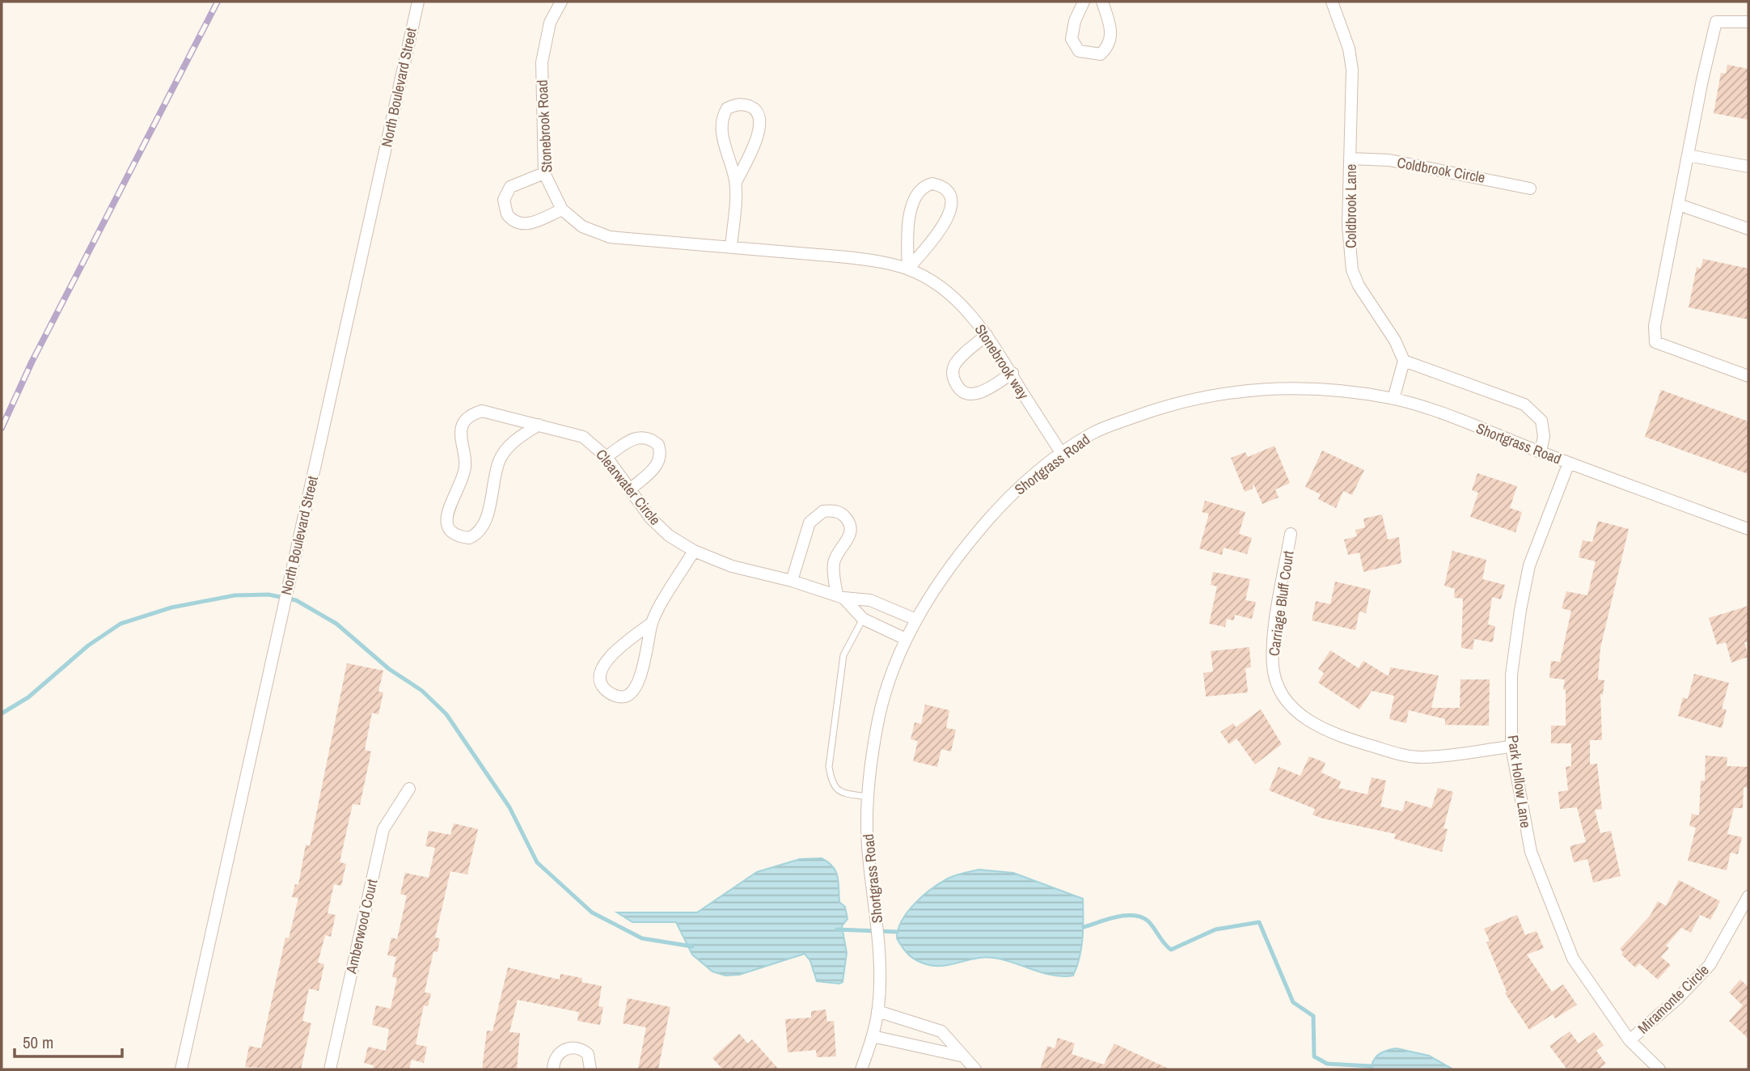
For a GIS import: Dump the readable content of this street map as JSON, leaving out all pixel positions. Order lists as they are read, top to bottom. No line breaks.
{"streets":{"street":["North Boulevard Street","Stonebrook Road","Coldbrook Circle","Coldbrook Lane","Stonebrook way","Shortgrass Road","Clearwater Circle","Carriage Bluff Court","Park Hollow Lane","Amberwood Court","Miramonte Circle"]},"crossings":[["Stonebrook Road","Stonebrook way"],["Coldbrook Circle","Coldbrook Lane"],["Stonebrook way","Shortgrass Road"],["Shortgrass Road","Clearwater Circle"],["Shortgrass Road","Park Hollow Lane"],["Carriage Bluff Court","Park Hollow Lane"],["Park Hollow Lane","Miramonte Circle"]],"scale_bar":"50 m"}
